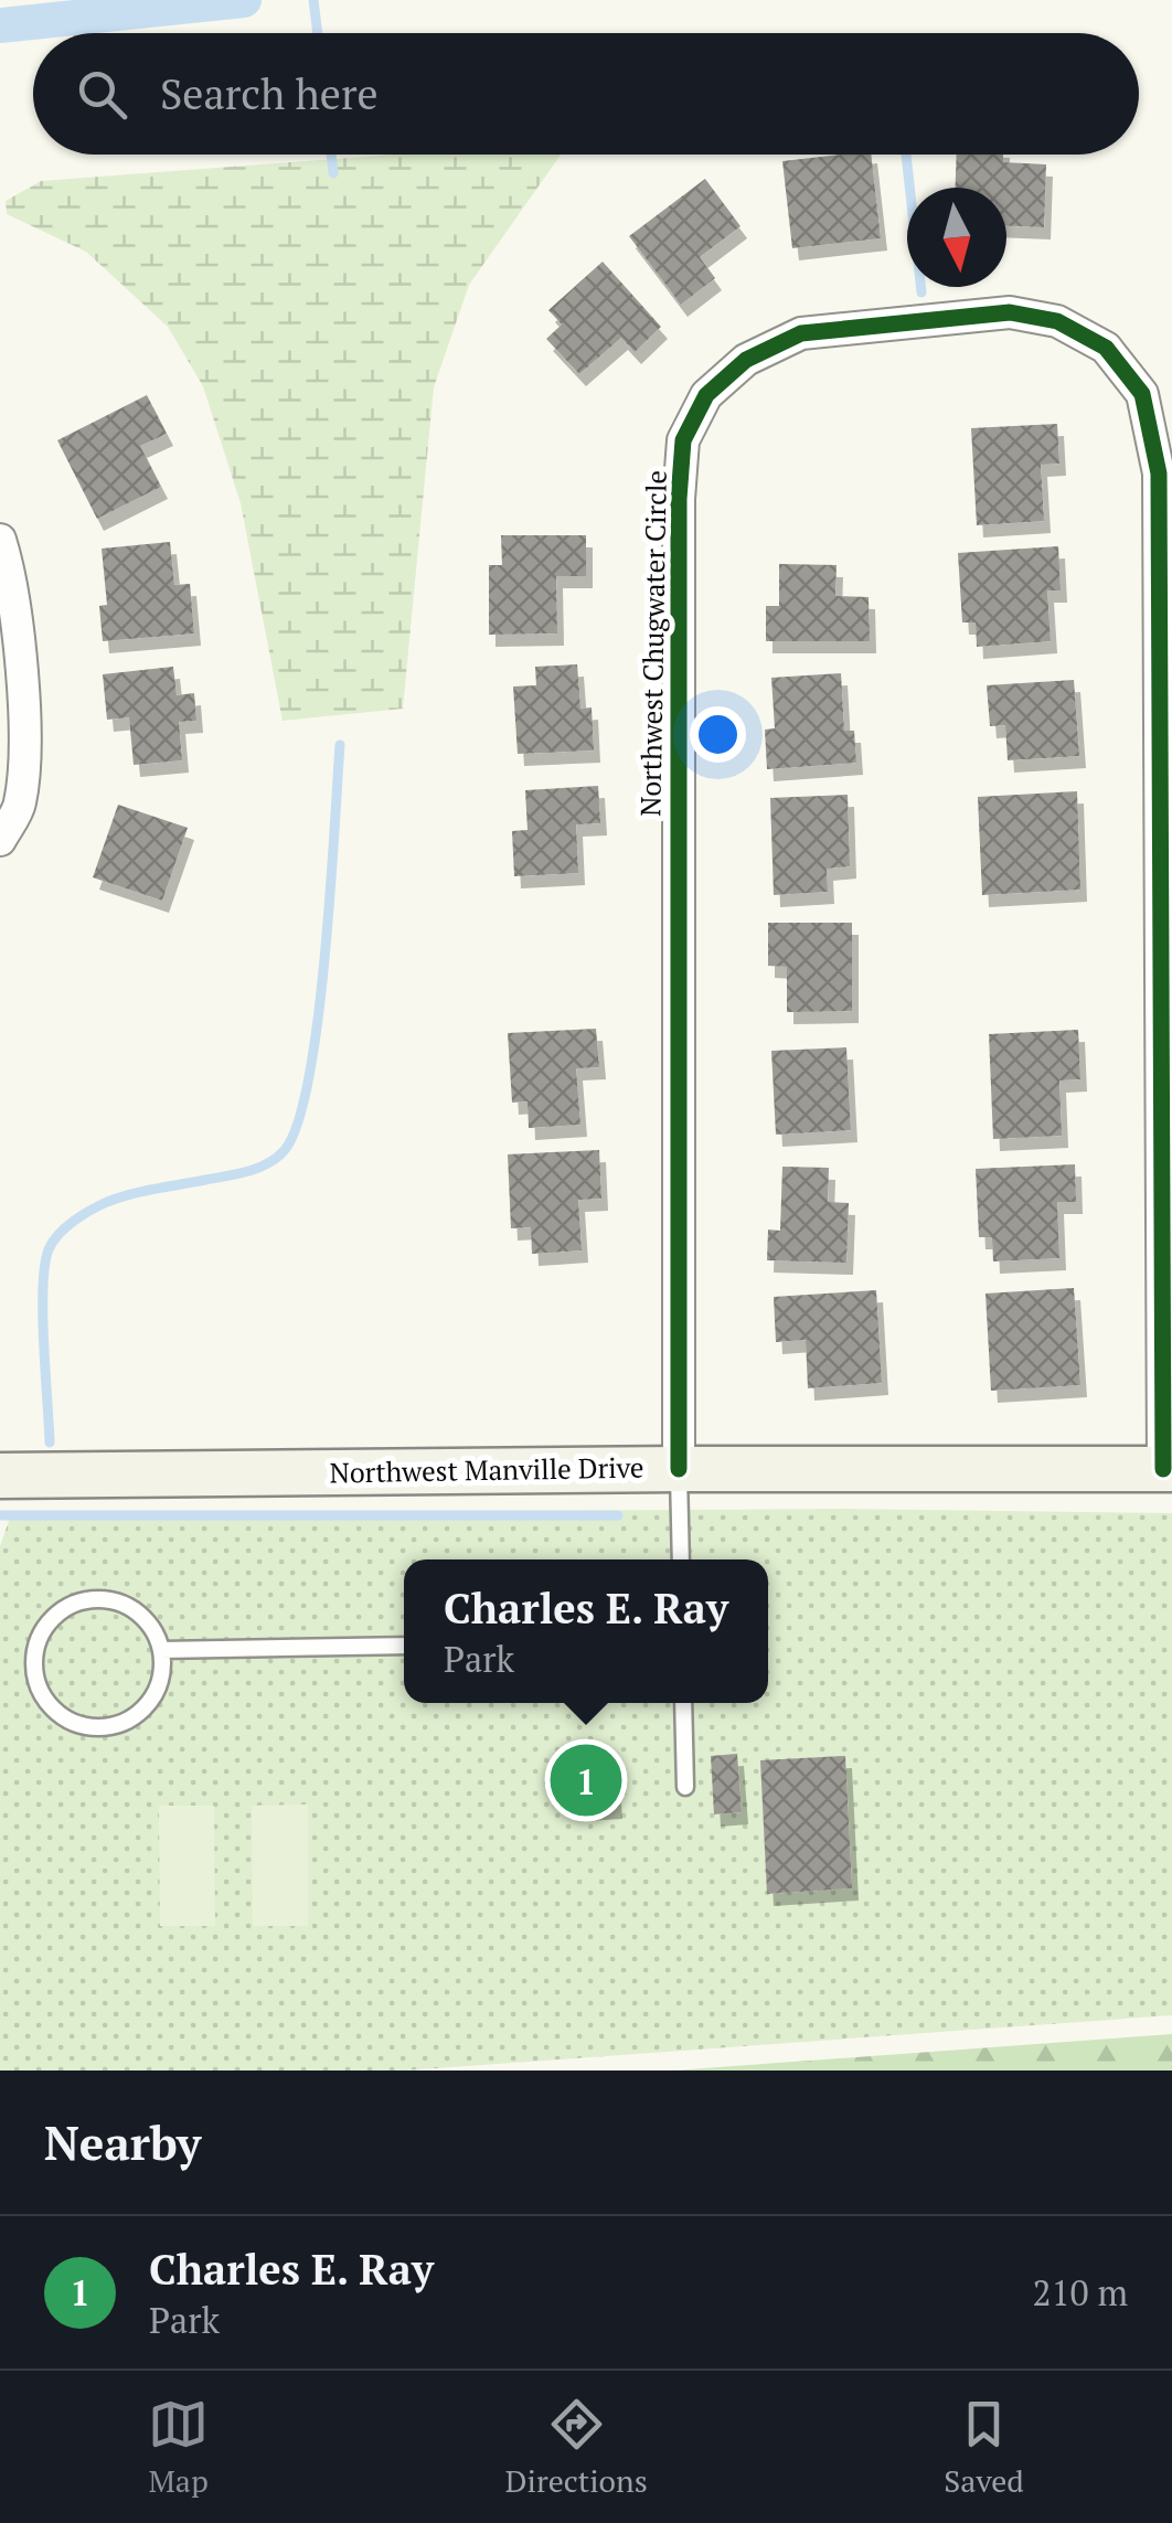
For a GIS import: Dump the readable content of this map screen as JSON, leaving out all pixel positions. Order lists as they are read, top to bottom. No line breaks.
{"streets":{"street":["Northwest Chugwater Circle","Northwest Manville Drive"]},"crossings":[["Northwest Chugwater Circle","Northwest Manville Drive"]],"north":"bottom","page":{"search":"Search here","popup":["Charles E. Ray","Park"],"pins":"1","heading":"Nearby","list":[{"mark":"1","name":"Charles E. Ray","note":"Park","value":"210 m"}],"nav":["Map","Directions","Saved"]}}
